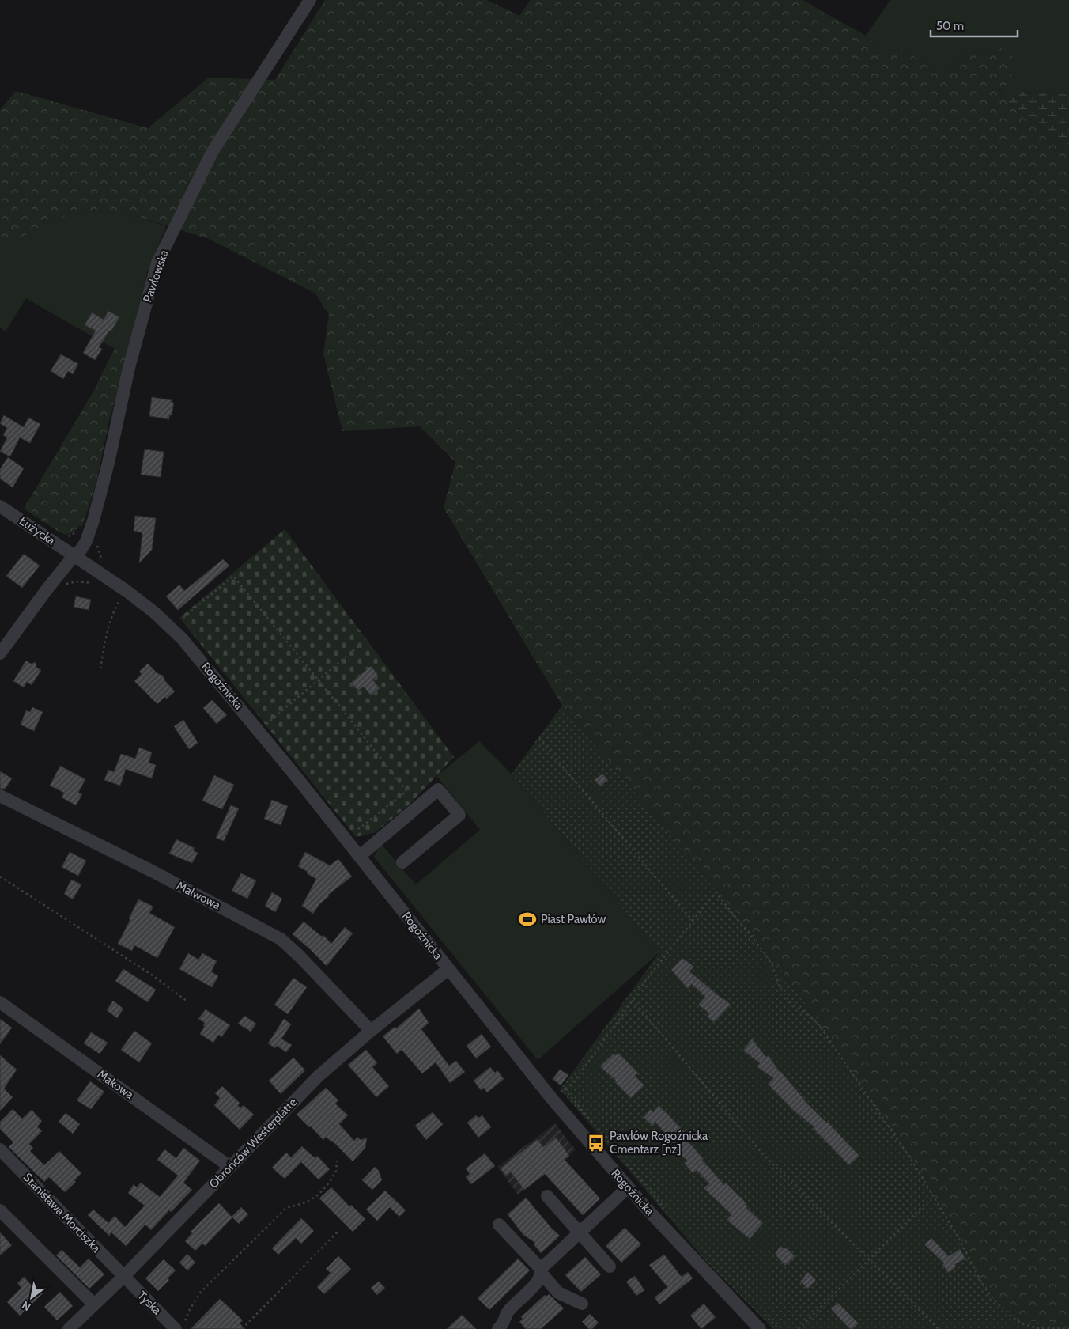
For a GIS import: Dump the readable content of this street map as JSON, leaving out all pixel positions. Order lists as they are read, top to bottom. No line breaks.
{"streets":{"street":["Pawłowska","Łużycka","Rogoźnicka","Malwowa","Makowa","Obrońców Westerplatte","Stanisława Morciszka","Tyska"]},"crossings":[["Pawłowska","Łużycka"],["Pawłowska","Rogoźnicka"],["Łużycka","Rogoźnicka"],["Rogoźnicka","Obrońców Westerplatte"],["Malwowa","Obrońców Westerplatte"],["Makowa","Obrońców Westerplatte"],["Obrońców Westerplatte","Stanisława Morciszka"],["Obrońców Westerplatte","Tyska"],["Stanisława Morciszka","Tyska"]],"places":{"sports":["Piast Pawłów"],"bus stop":["Pawłów Rogoźnicka Cmentarz [nż]"]},"scale_bar":"50 m","north":"bottom left"}
